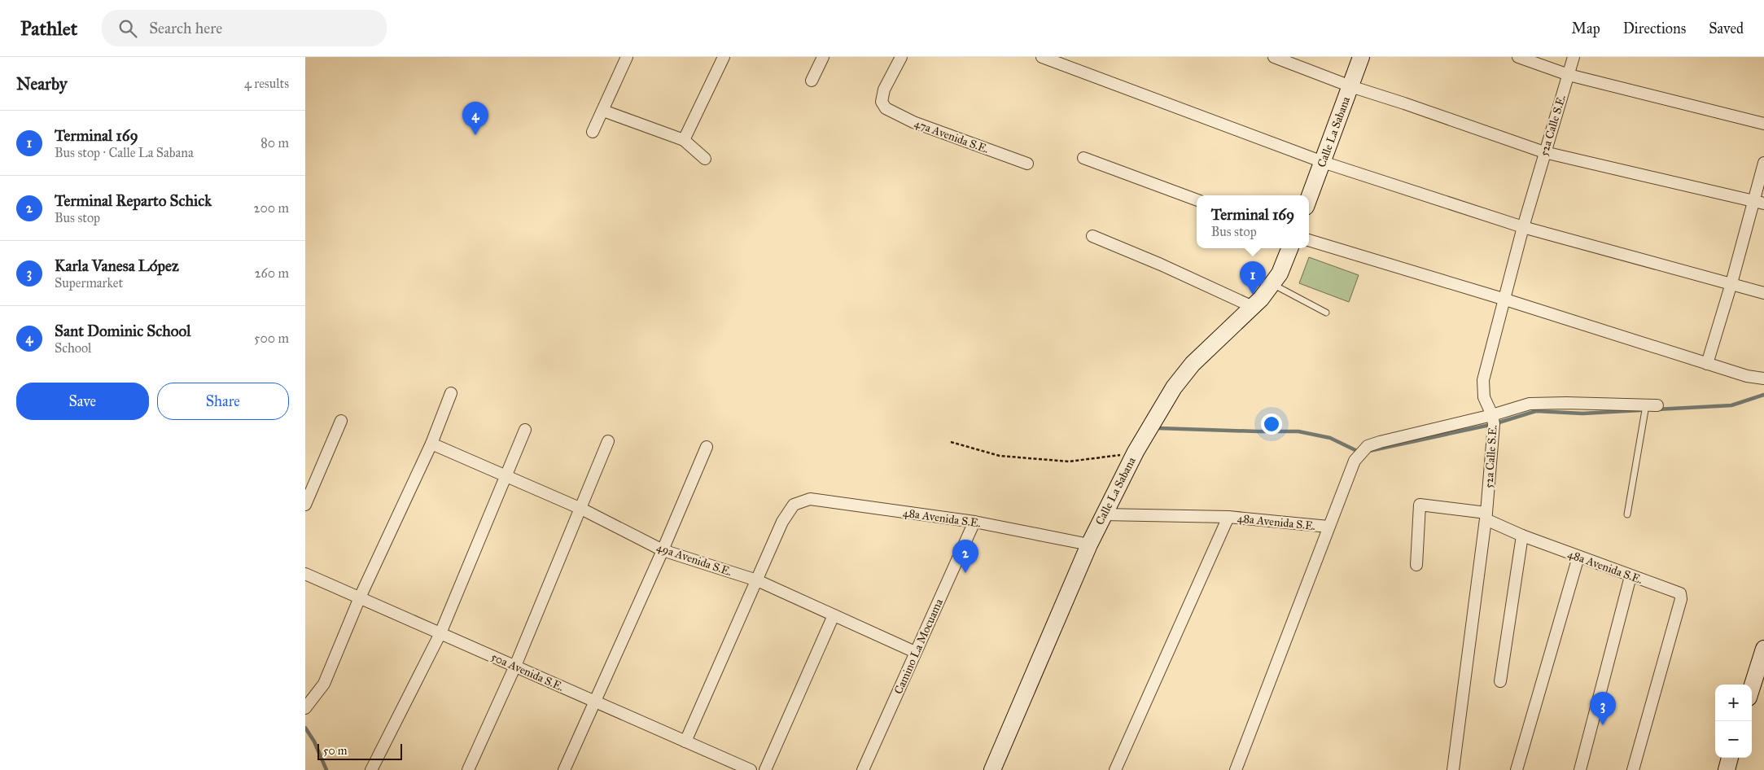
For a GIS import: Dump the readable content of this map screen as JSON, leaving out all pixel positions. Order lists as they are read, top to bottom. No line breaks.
{"streets":{"street":["52a Calle S.E.","Calle La Sabana","47a Avenida S.E.","48a Avenida S.E.","49a Avenida S.E.","Camino La Mocuama","50a Avenida S.E."]},"crossings":[["52a Calle S.E.","48a Avenida S.E."],["Calle La Sabana","48a Avenida S.E."],["48a Avenida S.E.","49a Avenida S.E."],["48a Avenida S.E.","Camino La Mocuama"],["49a Avenida S.E.","Camino La Mocuama"]],"scale_bar":"50 m","page":{"header":"Pathlet","search":"Search here","nav":["Map","Directions","Saved"],"heading":["Nearby","4 results"],"pins":["4","1","2","3"],"list":[{"mark":"1","name":"Terminal 169","note":"Bus stop · Calle La Sabana","value":"80 m"},{"mark":"2","name":"Terminal Reparto Schick","note":"Bus stop","value":"200 m"},{"mark":"3","name":"Karla Vanesa López","note":"Supermarket","value":"260 m"},{"mark":"4","name":"Sant Dominic School","note":"School","value":"500 m"}],"popup":["Terminal 169","Bus stop"],"buttons":["Save","Share"],"map_buttons":["+","−"],"scale":"50 m"}}
